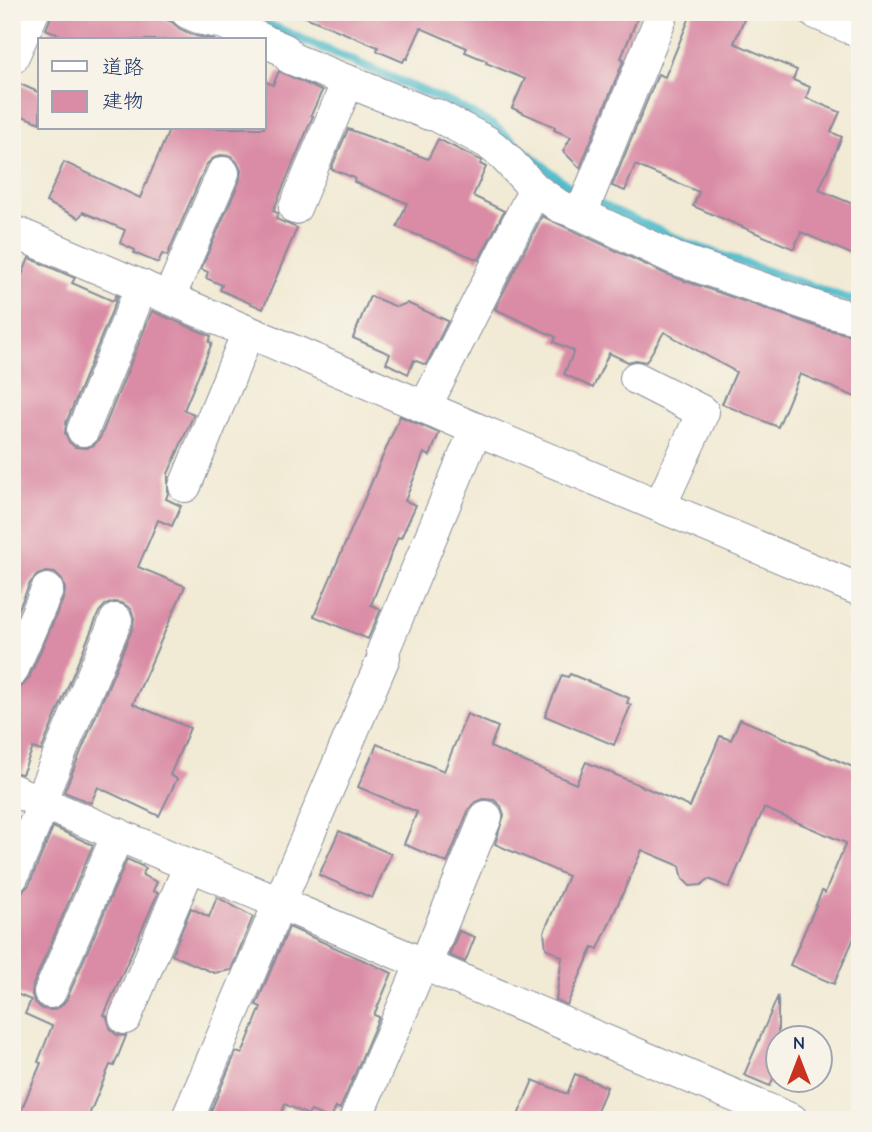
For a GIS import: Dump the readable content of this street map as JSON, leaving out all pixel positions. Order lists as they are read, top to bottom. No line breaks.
{"legend":["道路","建物"],"north":"top"}
